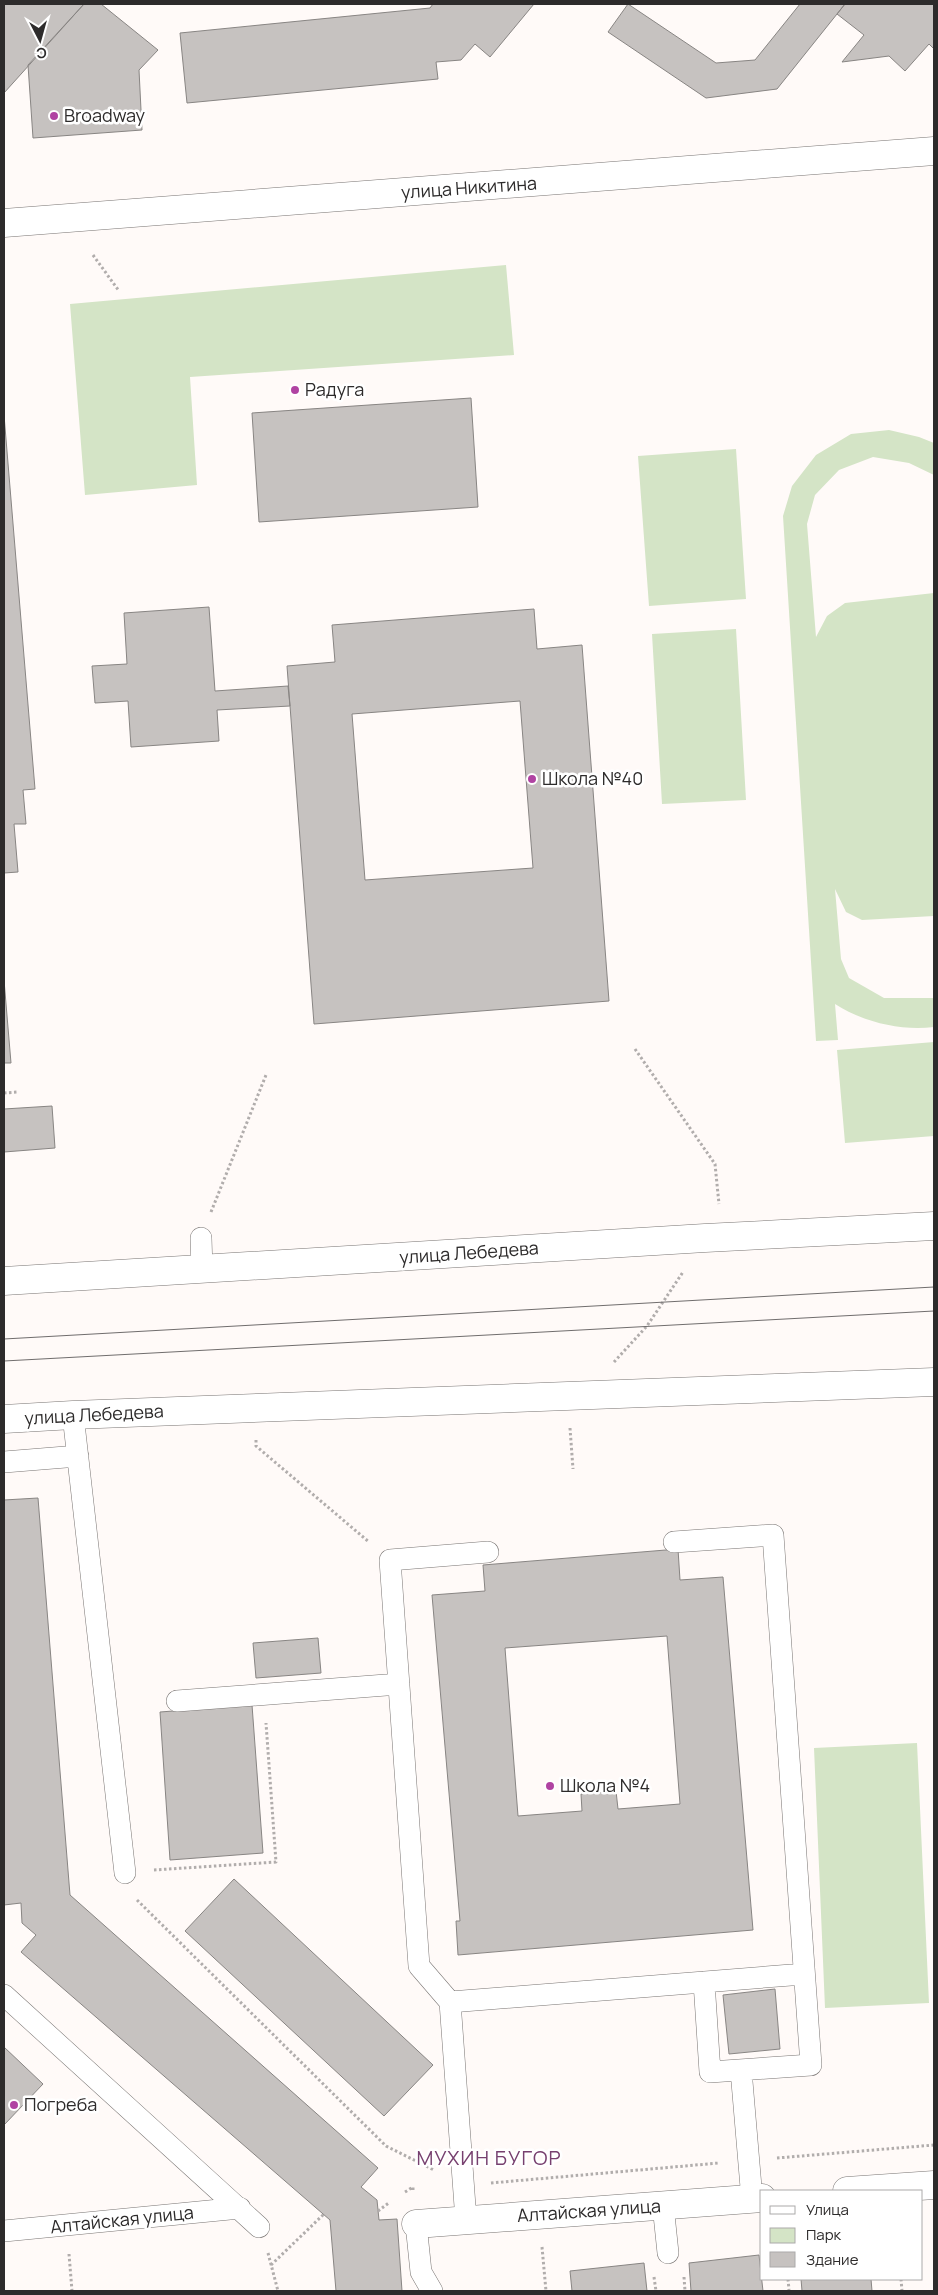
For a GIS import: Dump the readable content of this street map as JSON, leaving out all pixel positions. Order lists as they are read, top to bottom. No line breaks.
{"streets":{"street":["улица Никитина","улица Лебедева","Алтайская улица"]},"districts":["МУХИН БУГОР"],"places":["Broadway","Радуга","Школа №40","Школа №4","Погреба"],"legend":["Улица","Парк","Здание"],"north":"bottom"}
